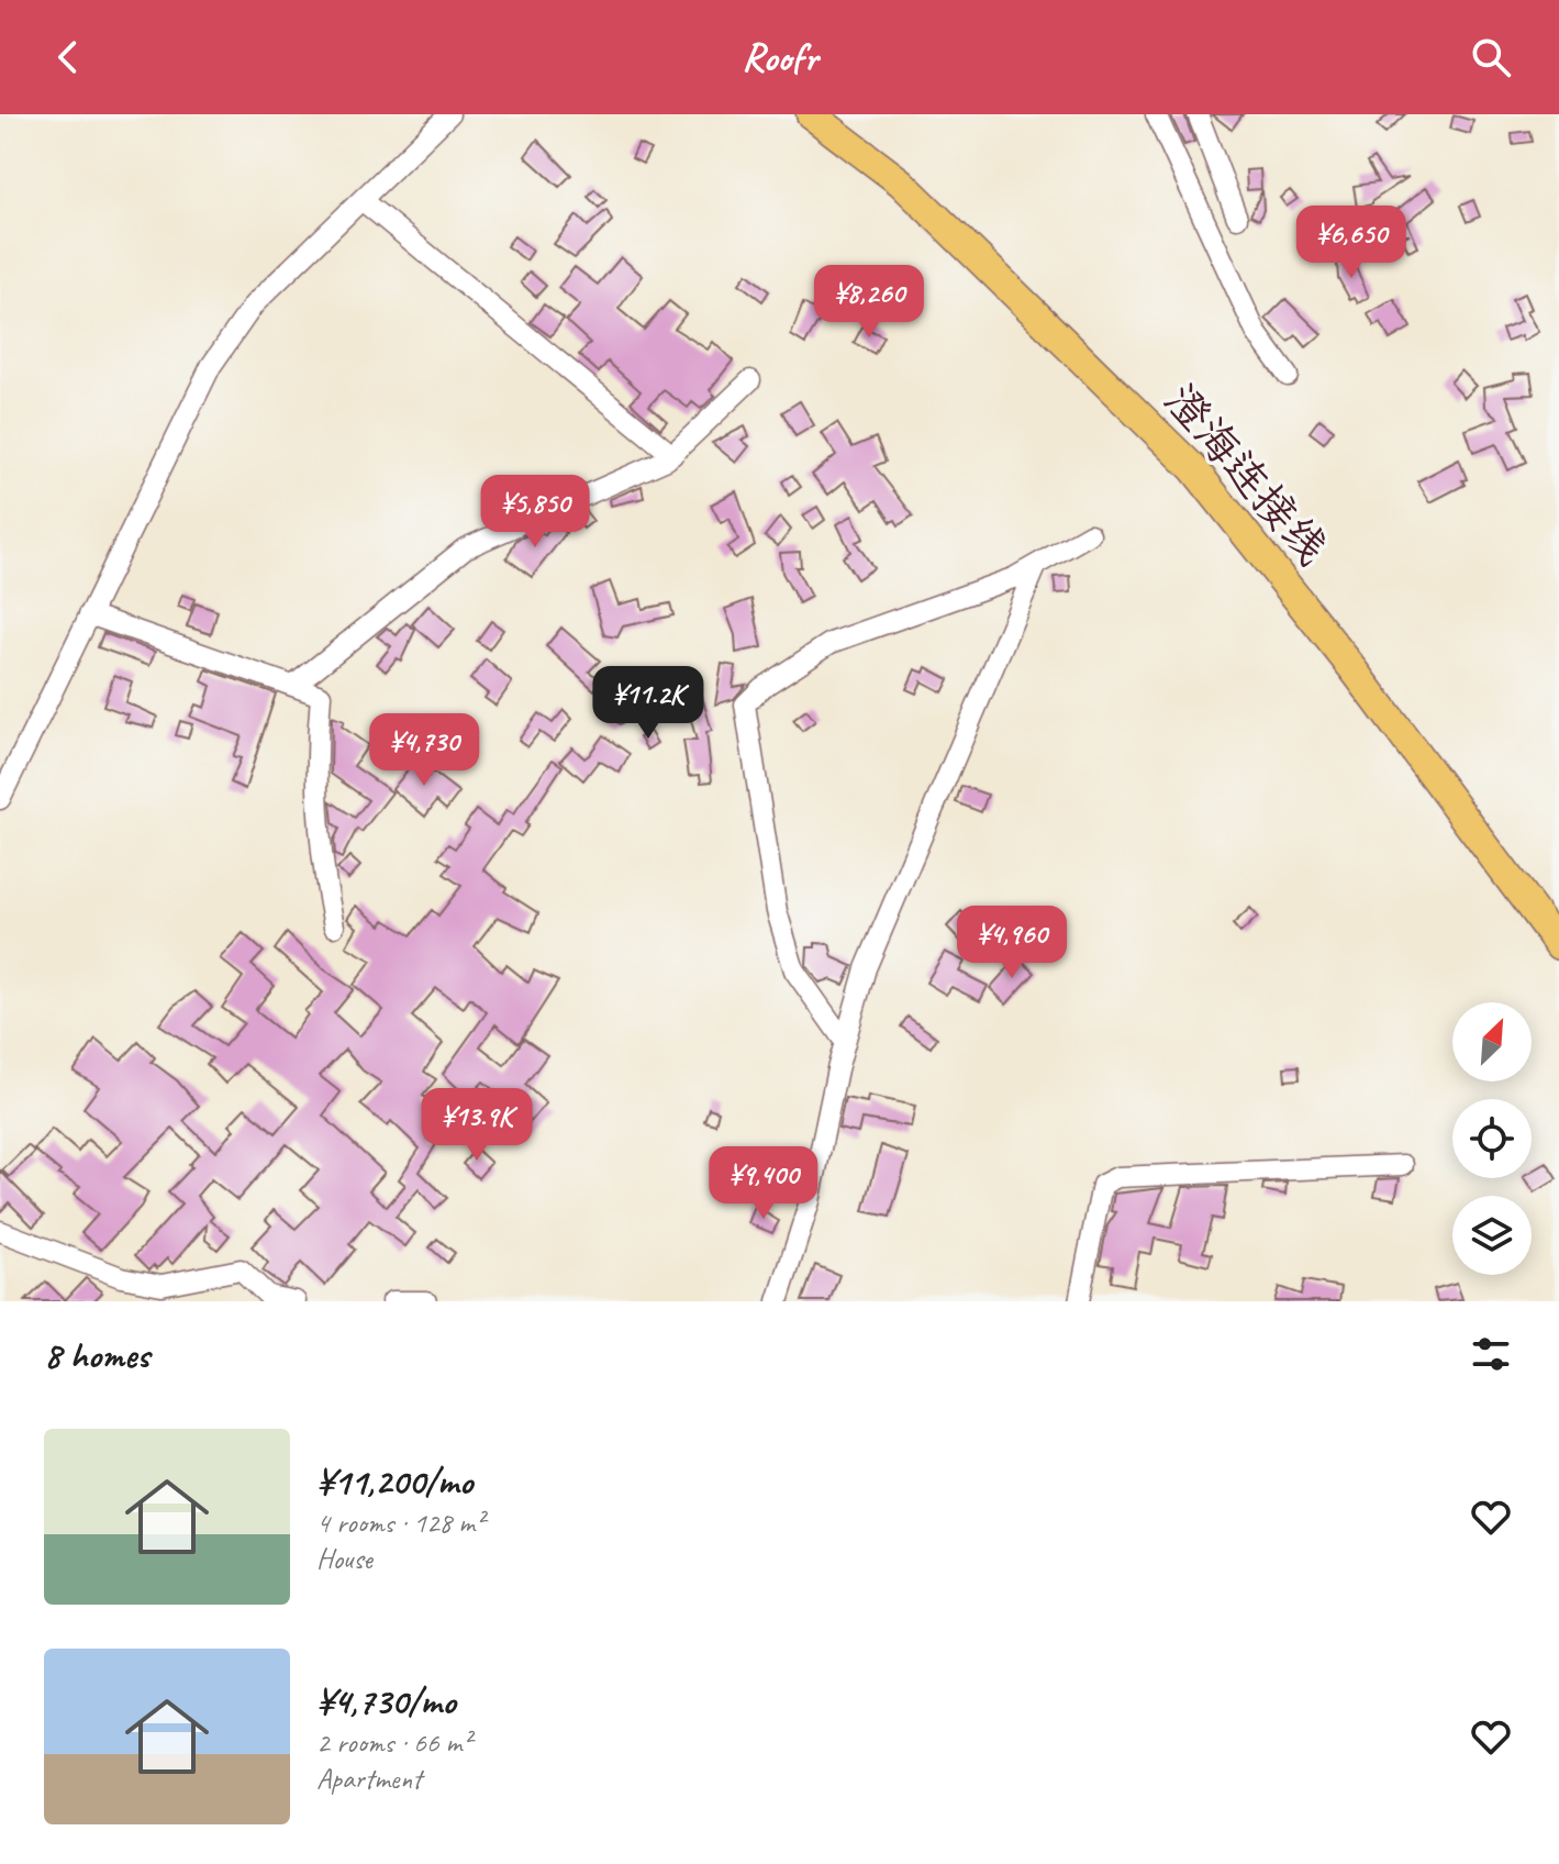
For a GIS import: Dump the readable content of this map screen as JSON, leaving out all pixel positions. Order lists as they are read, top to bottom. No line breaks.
{"streets":{"highway":["澄海连接线"]},"north":"top right","page":{"header":"Roofr","price":["¥6,650","¥8,260","¥5,850","¥11.2K","¥4,730","¥4,960","¥13.9K","¥9,400"],"heading":"8 homes","list":[{"name":"¥11,200/mo","note":"4 rooms · 128 m² · House"},{"name":"¥4,730/mo","note":"2 rooms · 66 m² · Apartment"}]}}
